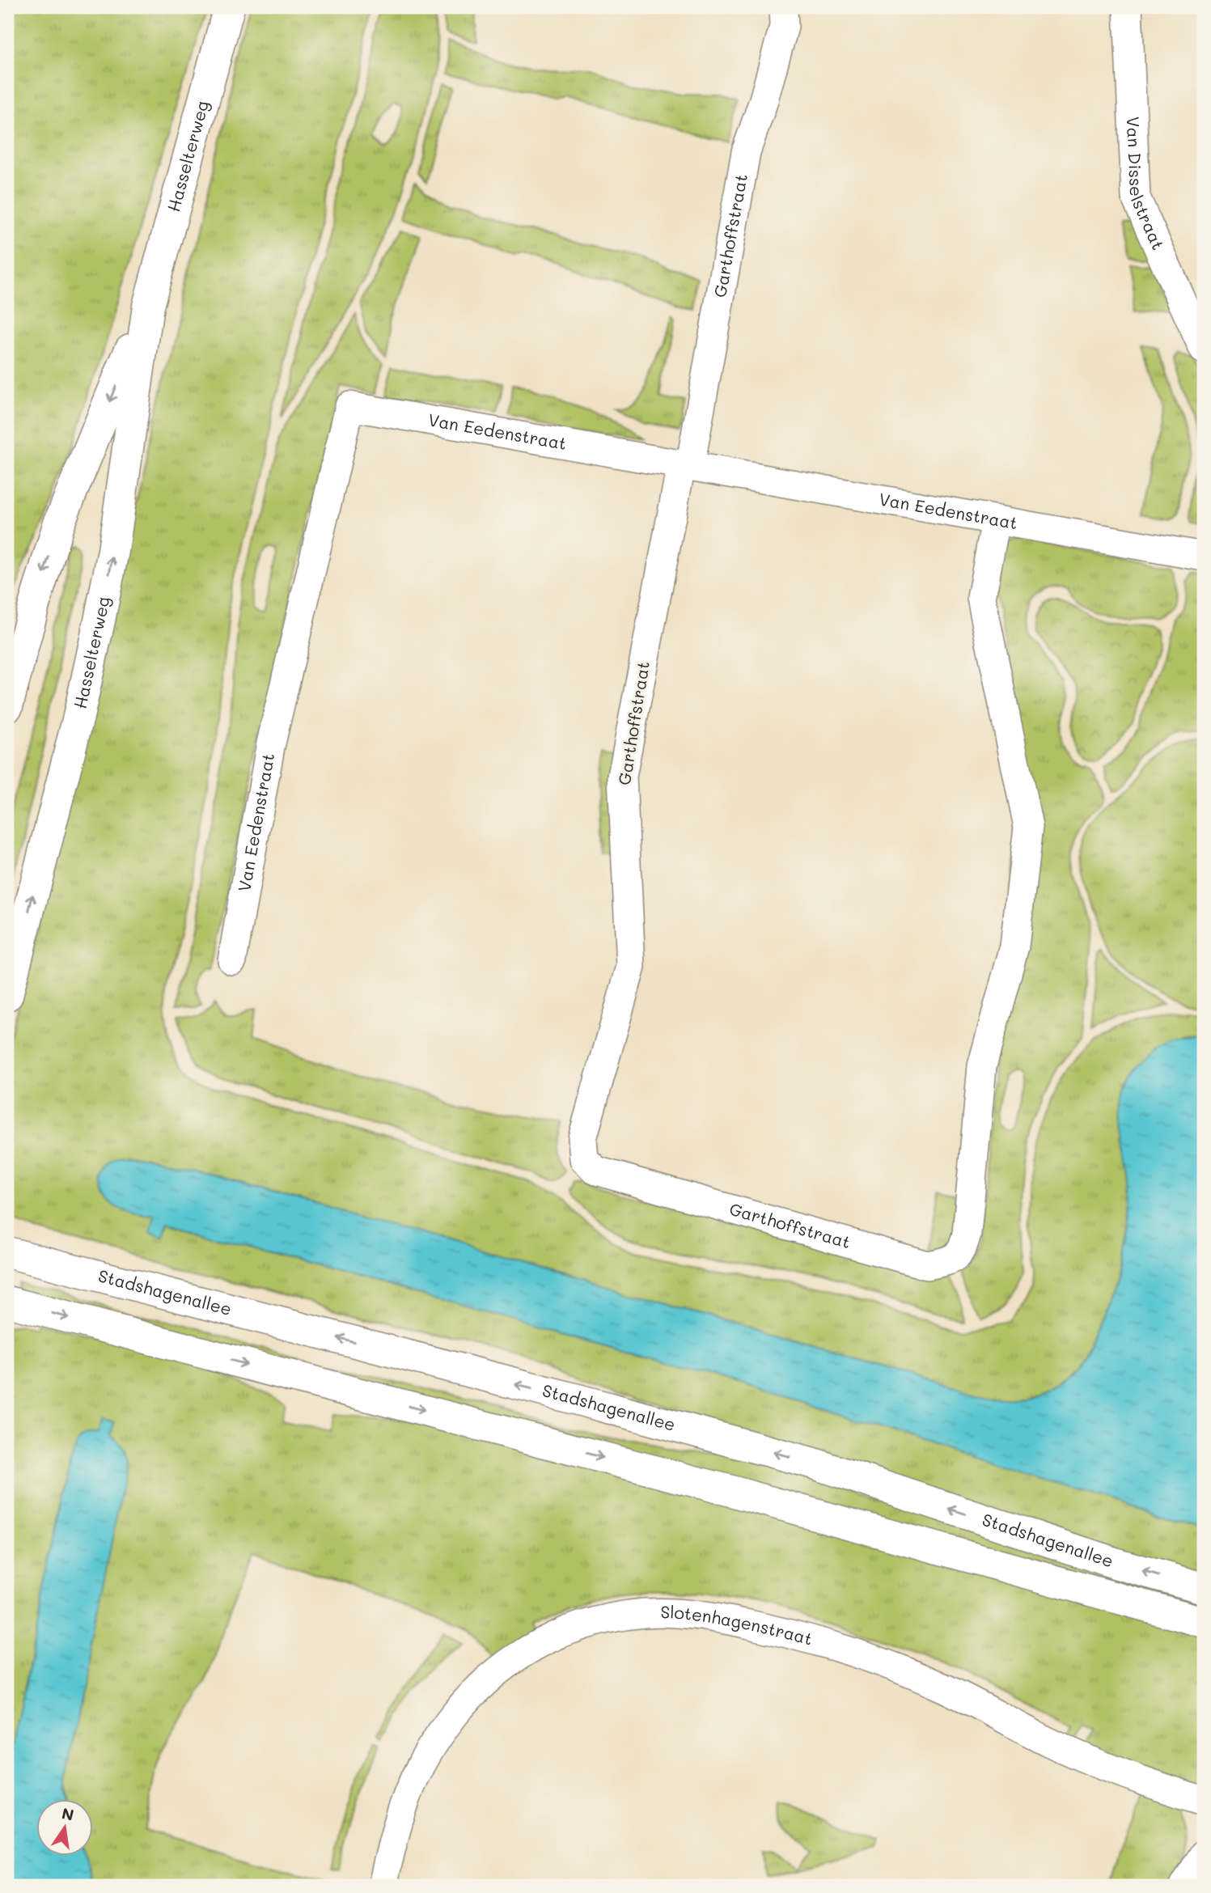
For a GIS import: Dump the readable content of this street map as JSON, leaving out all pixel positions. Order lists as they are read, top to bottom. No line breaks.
{"streets":{"main road":["Hasselterweg","Stadshagenallee"],"street":["Van Disselstraat","Garthoffstraat","Van Eedenstraat","Slotenhagenstraat"]},"crossings":[["Garthoffstraat","Van Eedenstraat"]],"north":"top"}
